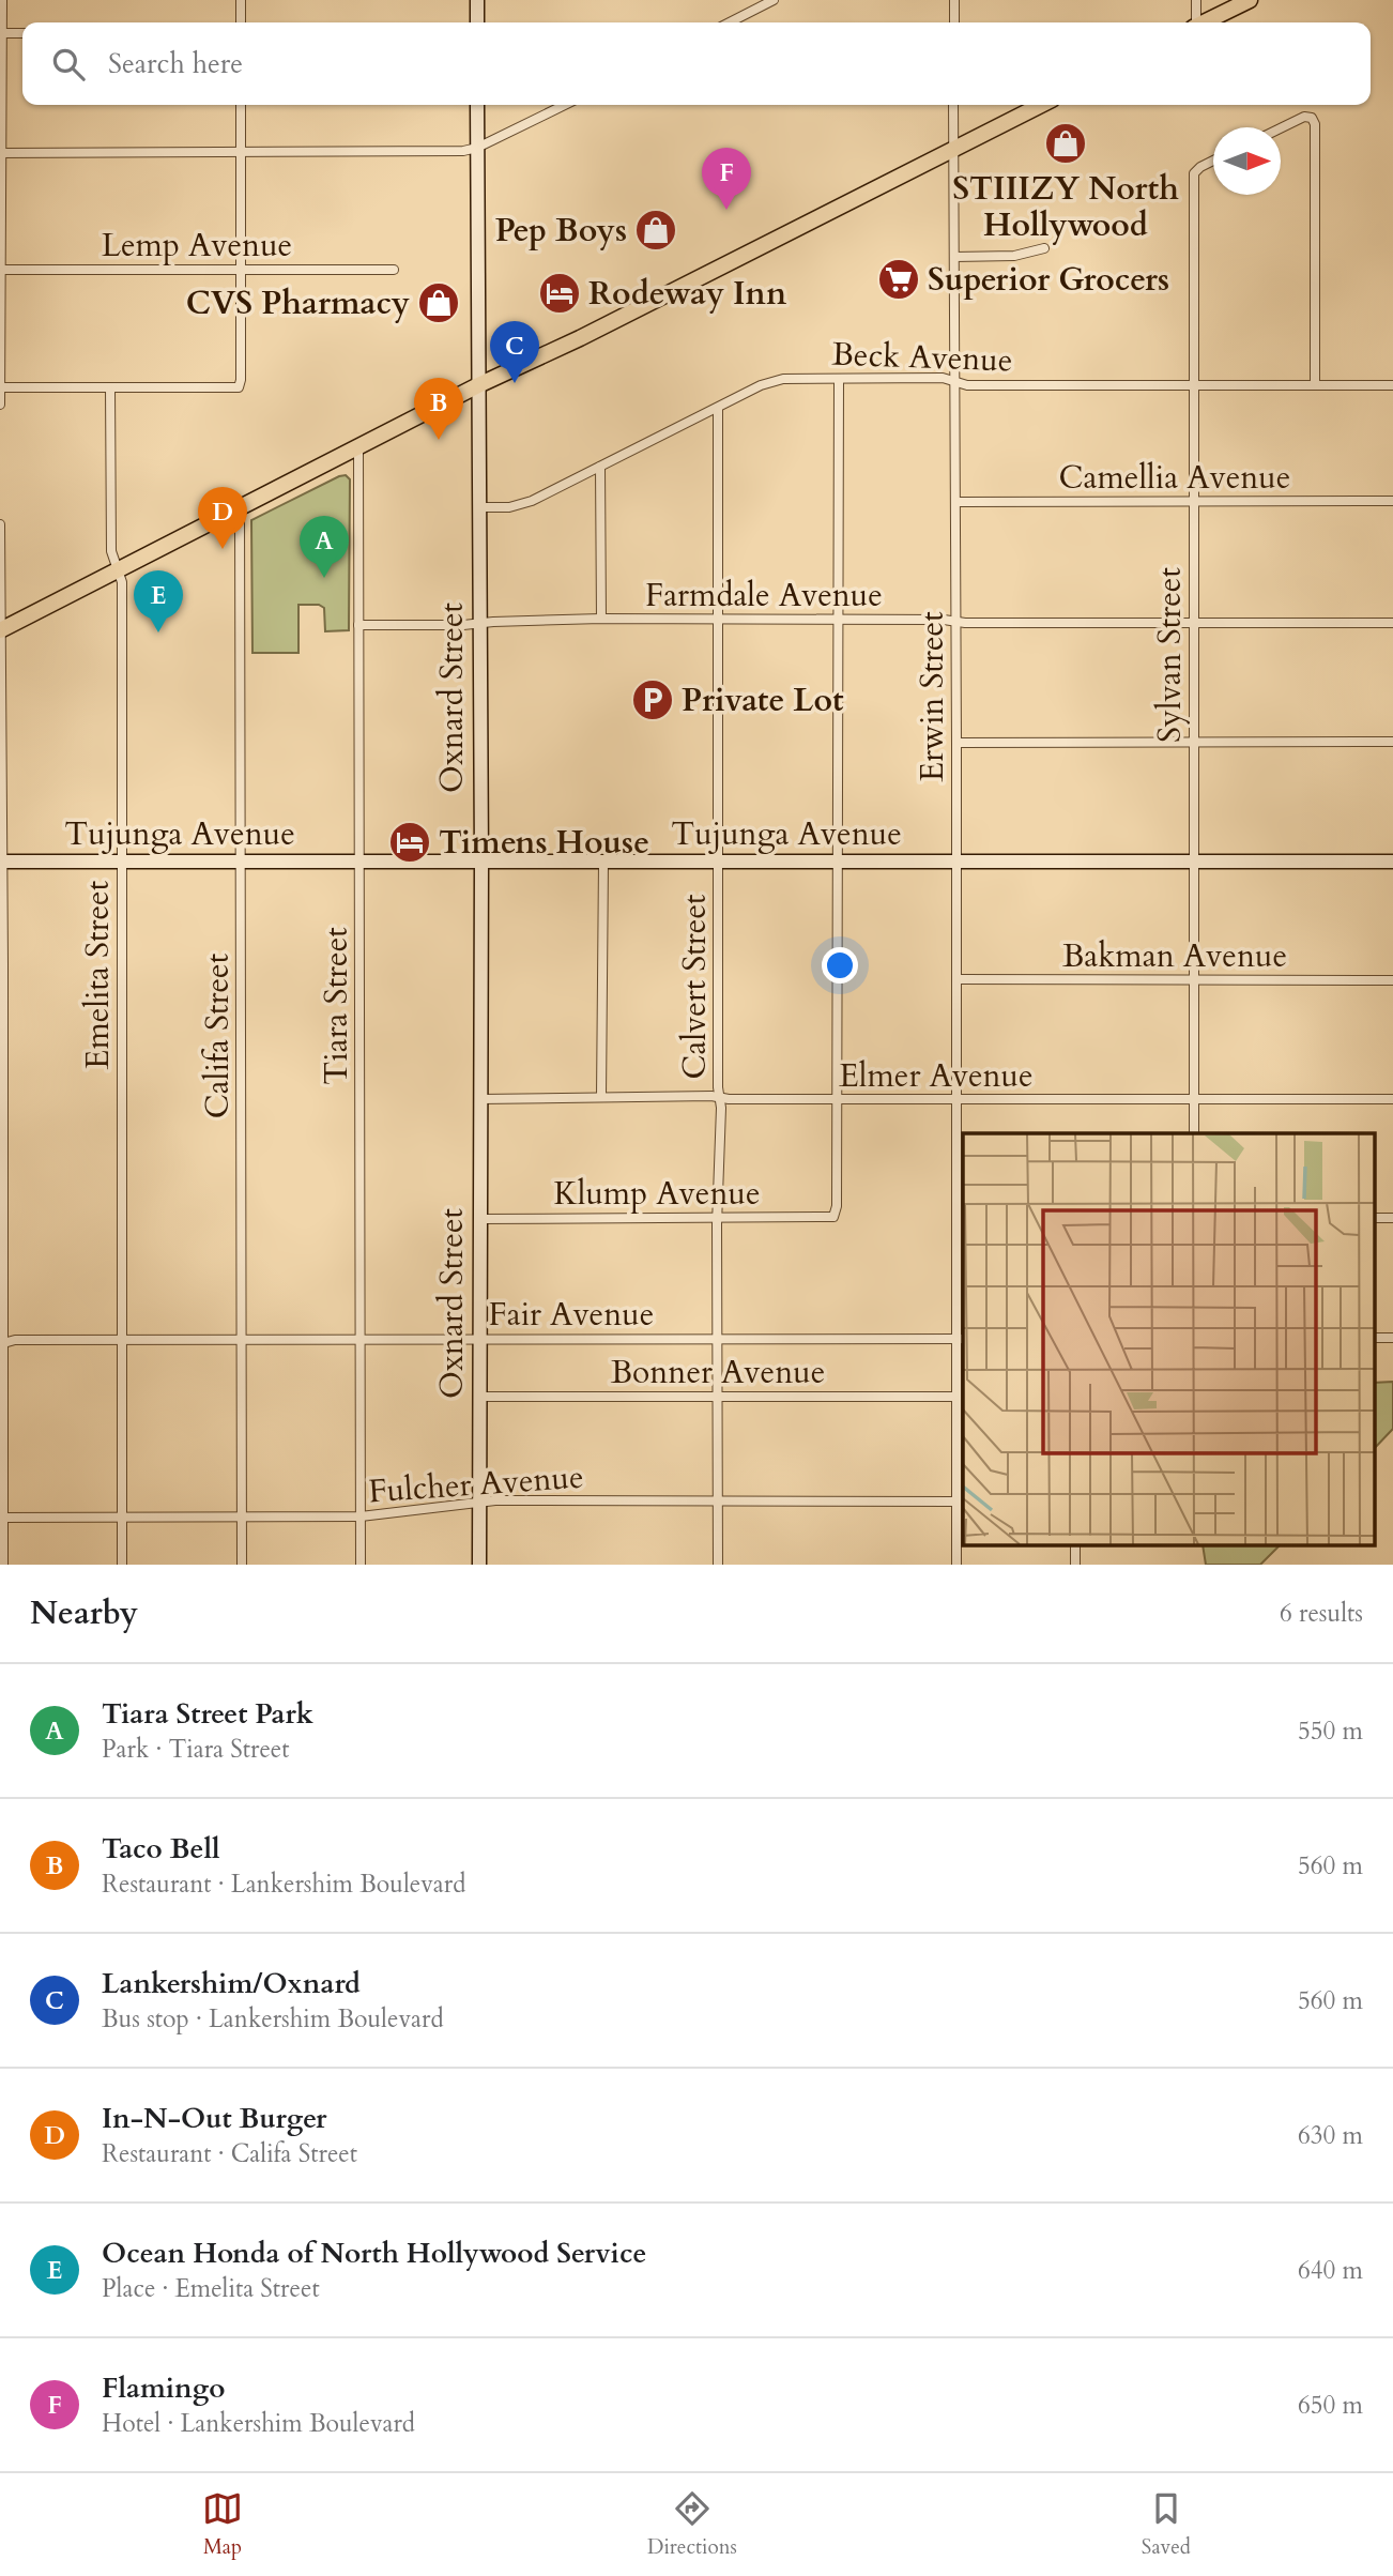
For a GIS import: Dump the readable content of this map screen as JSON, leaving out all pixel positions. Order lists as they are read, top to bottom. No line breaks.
{"streets":{"main road":["Oxnard Street","Tujunga Avenue"],"street":["Lemp Avenue","Beck Avenue","Camellia Avenue","Farmdale Avenue","Sylvan Street","Erwin Street","Bakman Avenue","Emelita Street","Calvert Street","Tiara Street","Califa Street","Elmer Avenue","Klump Avenue","Fair Avenue","Bonner Avenue","Fulcher Avenue"]},"crossings":[["Beck Avenue","Sylvan Street"],["Beck Avenue","Erwin Street"],["Beck Avenue","Oxnard Street"],["Beck Avenue","Calvert Street"],["Camellia Avenue","Sylvan Street"],["Camellia Avenue","Erwin Street"],["Farmdale Avenue","Sylvan Street"],["Farmdale Avenue","Erwin Street"],["Farmdale Avenue","Oxnard Street"],["Farmdale Avenue","Calvert Street"],["Farmdale Avenue","Tiara Street"],["Sylvan Street","Tujunga Avenue"],["Sylvan Street","Bakman Avenue"],["Sylvan Street","Elmer Avenue"],["Erwin Street","Tujunga Avenue"],["Erwin Street","Bakman Avenue"],["Erwin Street","Elmer Avenue"],["Erwin Street","Fair Avenue"],["Erwin Street","Bonner Avenue"],["Erwin Street","Fulcher Avenue"],["Oxnard Street","Tujunga Avenue"],["Oxnard Street","Elmer Avenue"],["Oxnard Street","Klump Avenue"],["Oxnard Street","Fair Avenue"],["Oxnard Street","Bonner Avenue"],["Oxnard Street","Fulcher Avenue"],["Tujunga Avenue","Emelita Street"],["Tujunga Avenue","Calvert Street"],["Tujunga Avenue","Tiara Street"],["Tujunga Avenue","Califa Street"],["Emelita Street","Fair Avenue"],["Emelita Street","Fulcher Avenue"],["Calvert Street","Elmer Avenue"],["Calvert Street","Klump Avenue"],["Calvert Street","Fair Avenue"],["Calvert Street","Bonner Avenue"],["Calvert Street","Fulcher Avenue"],["Tiara Street","Fair Avenue"],["Tiara Street","Fulcher Avenue"],["Califa Street","Fair Avenue"],["Califa Street","Fulcher Avenue"],["Elmer Avenue","Klump Avenue"]],"places":{"shop":["STIIIZY North Hollywood","Pep Boys","CVS Pharmacy"],"supermarket":["Superior Grocers"],"hotel":["Rodeway Inn","Timens House"],"parking":["Private Lot"]},"north":"right","page":{"search":"Search here","pins":["F","C","B","D","A","E"],"heading":["Nearby","6 results"],"list":[{"mark":"A","name":"Tiara Street Park","note":"Park · Tiara Street","value":"550 m"},{"mark":"B","name":"Taco Bell","note":"Restaurant · Lankershim Boulevard","value":"560 m"},{"mark":"C","name":"Lankershim/Oxnard","note":"Bus stop · Lankershim Boulevard","value":"560 m"},{"mark":"D","name":"In-N-Out Burger","note":"Restaurant · Califa Street","value":"630 m"},{"mark":"E","name":"Ocean Honda of North Hollywood Service","note":"Place · Emelita Street","value":"640 m"},{"mark":"F","name":"Flamingo","note":"Hotel · Lankershim Boulevard","value":"650 m"}],"nav":["Map","Directions","Saved"]}}
